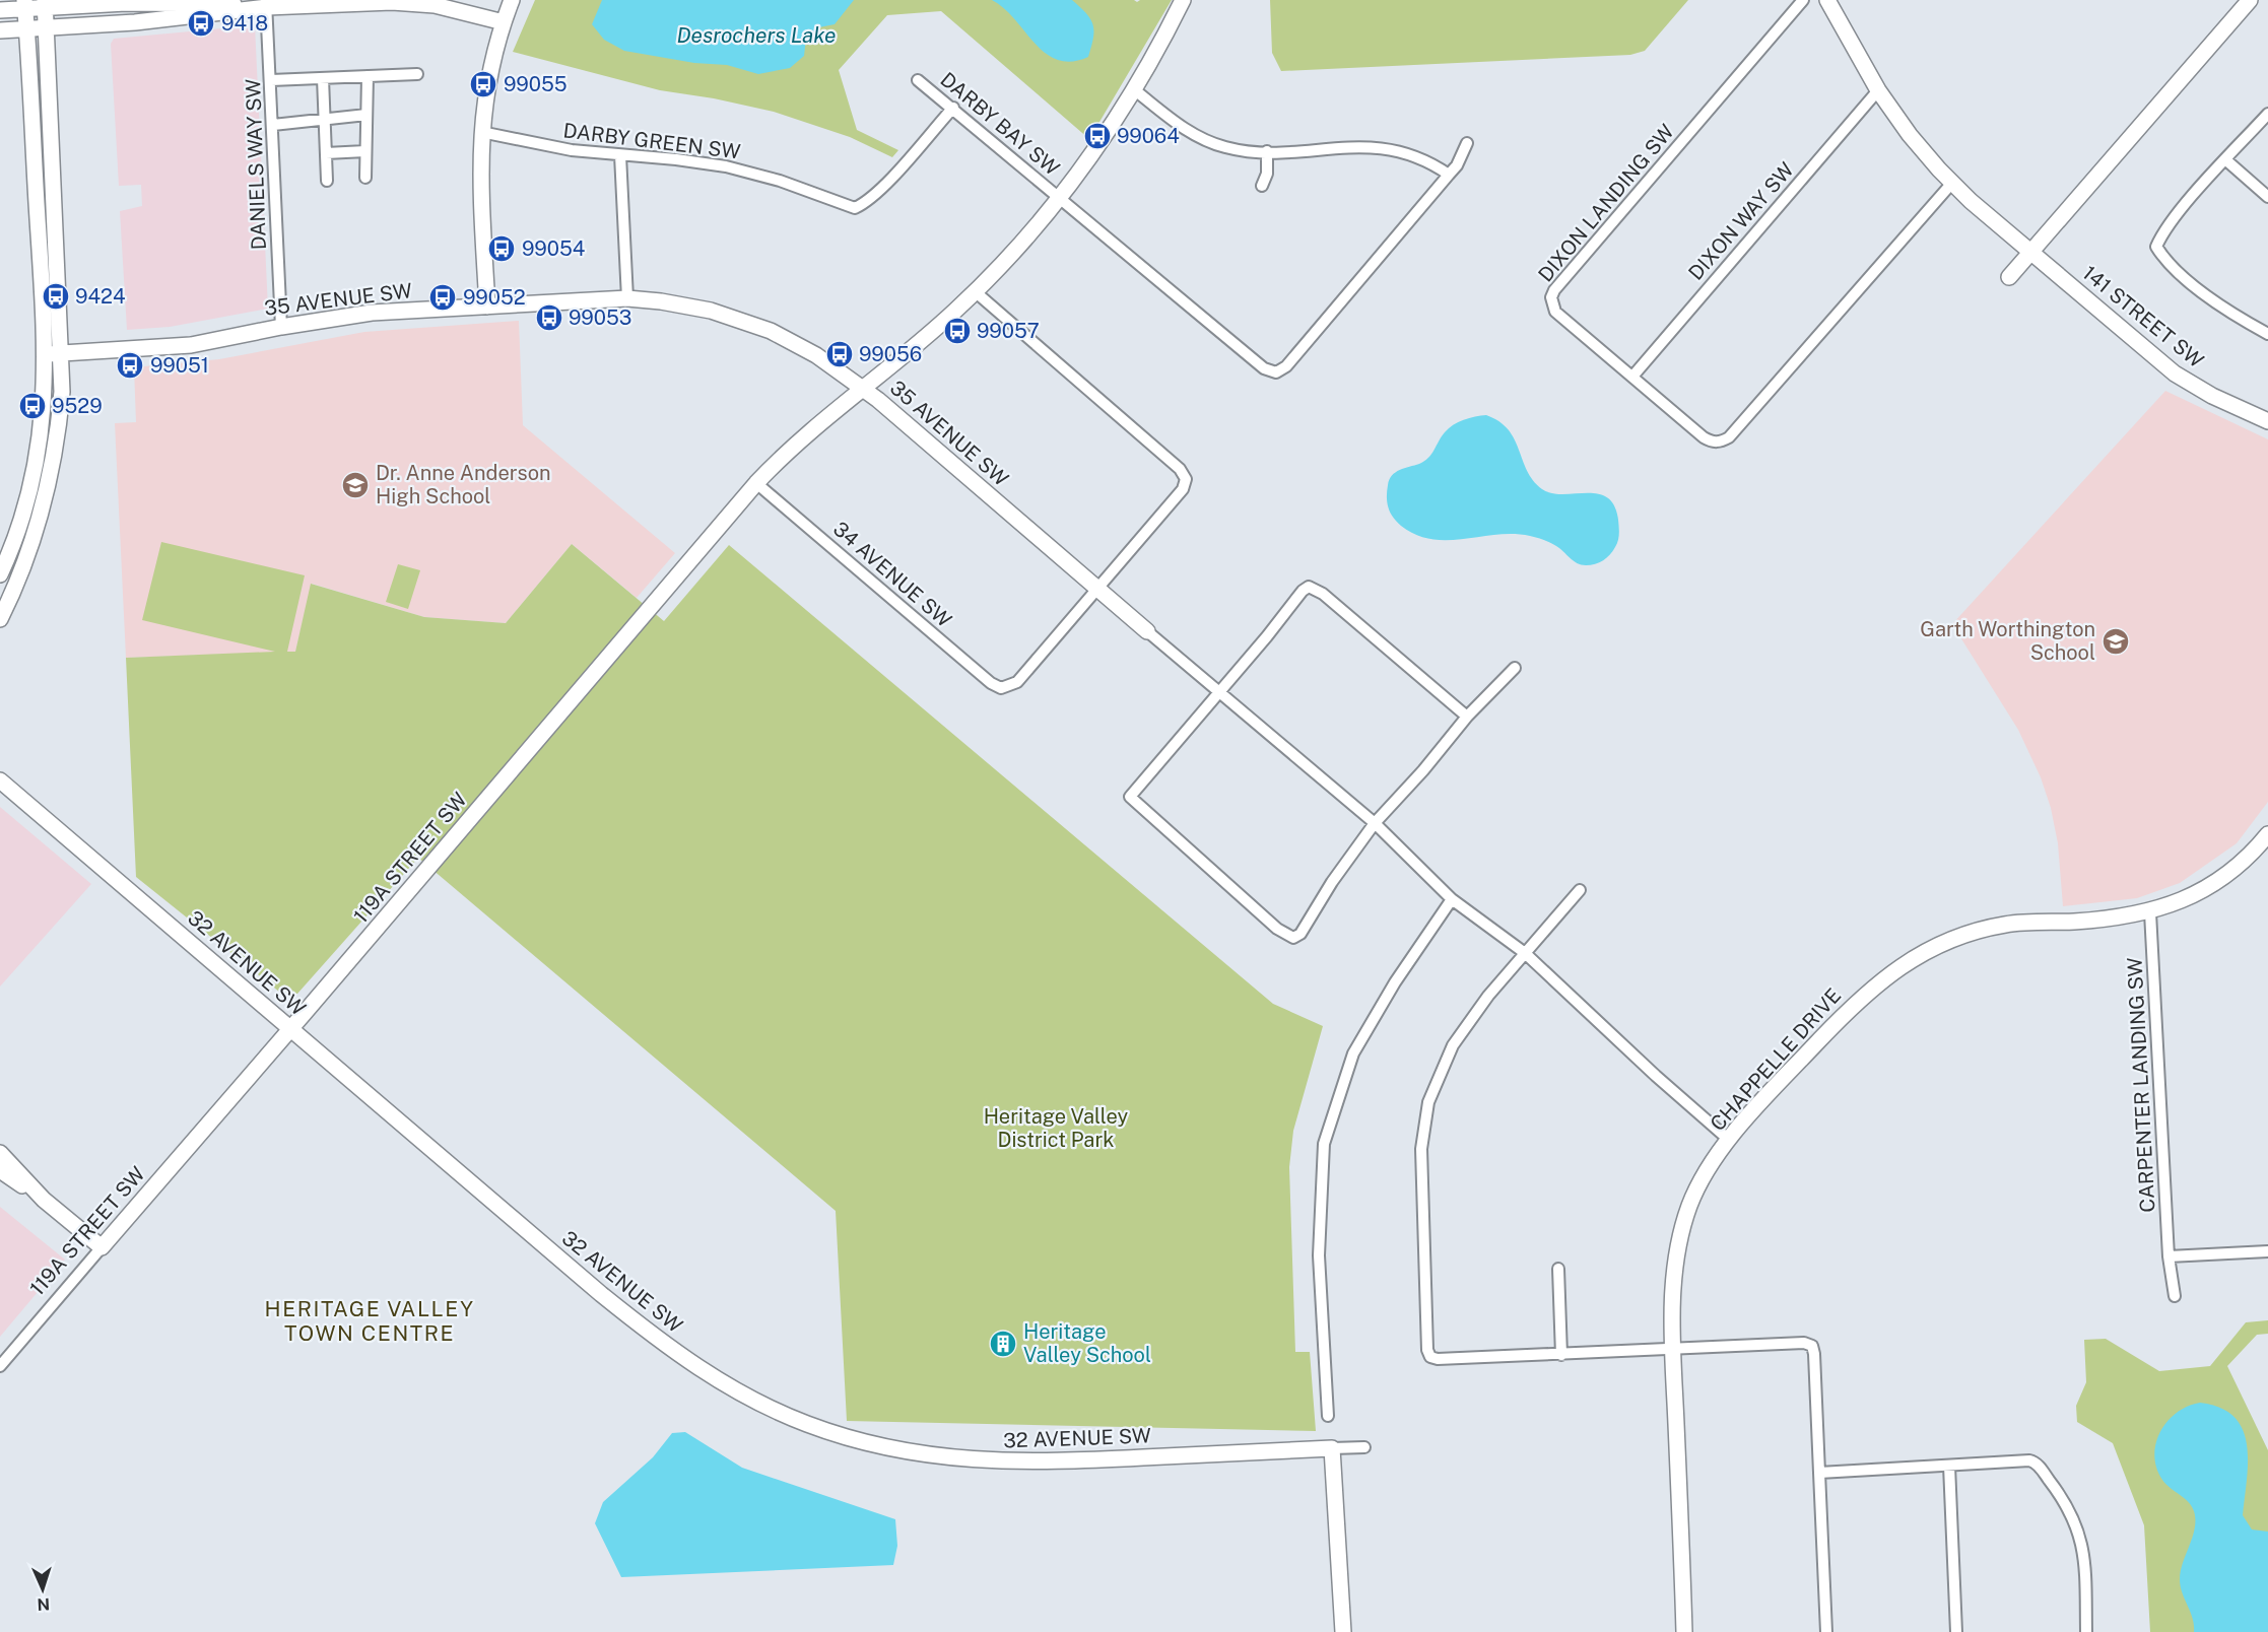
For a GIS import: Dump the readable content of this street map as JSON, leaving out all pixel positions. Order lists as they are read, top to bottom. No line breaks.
{"streets":{"street":["DARBY BAY SW","DARBY GREEN SW","DANIELS WAY SW","DIXON LANDING SW","DIXON WAY SW","35 AVENUE SW","141 STREET SW","34 AVENUE SW","119A STREET SW","32 AVENUE SW","CHAPPELLE DRIVE","CARPENTER LANDING SW"]},"crossings":[["DARBY BAY SW","DARBY GREEN SW"],["DARBY BAY SW","119A STREET SW"],["DANIELS WAY SW","35 AVENUE SW"],["DIXON LANDING SW","DIXON WAY SW"],["DIXON LANDING SW","141 STREET SW"],["DIXON WAY SW","141 STREET SW"],["35 AVENUE SW","34 AVENUE SW"],["35 AVENUE SW","119A STREET SW"],["34 AVENUE SW","119A STREET SW"],["119A STREET SW","32 AVENUE SW"],["CHAPPELLE DRIVE","CARPENTER LANDING SW"]],"districts":["HERITAGE VALLEY TOWN CENTRE"],"water":["Desrochers Lake"],"parks":["Heritage Valley District Park"],"places":{"bus stop":["9418","99055","99064","99054","9424","99052","99053","99057","99056","99051","9529"],"school or university":["Dr. Anne Anderson High School","Garth Worthington School"],"building":["Heritage Valley School"]},"north":"bottom"}
